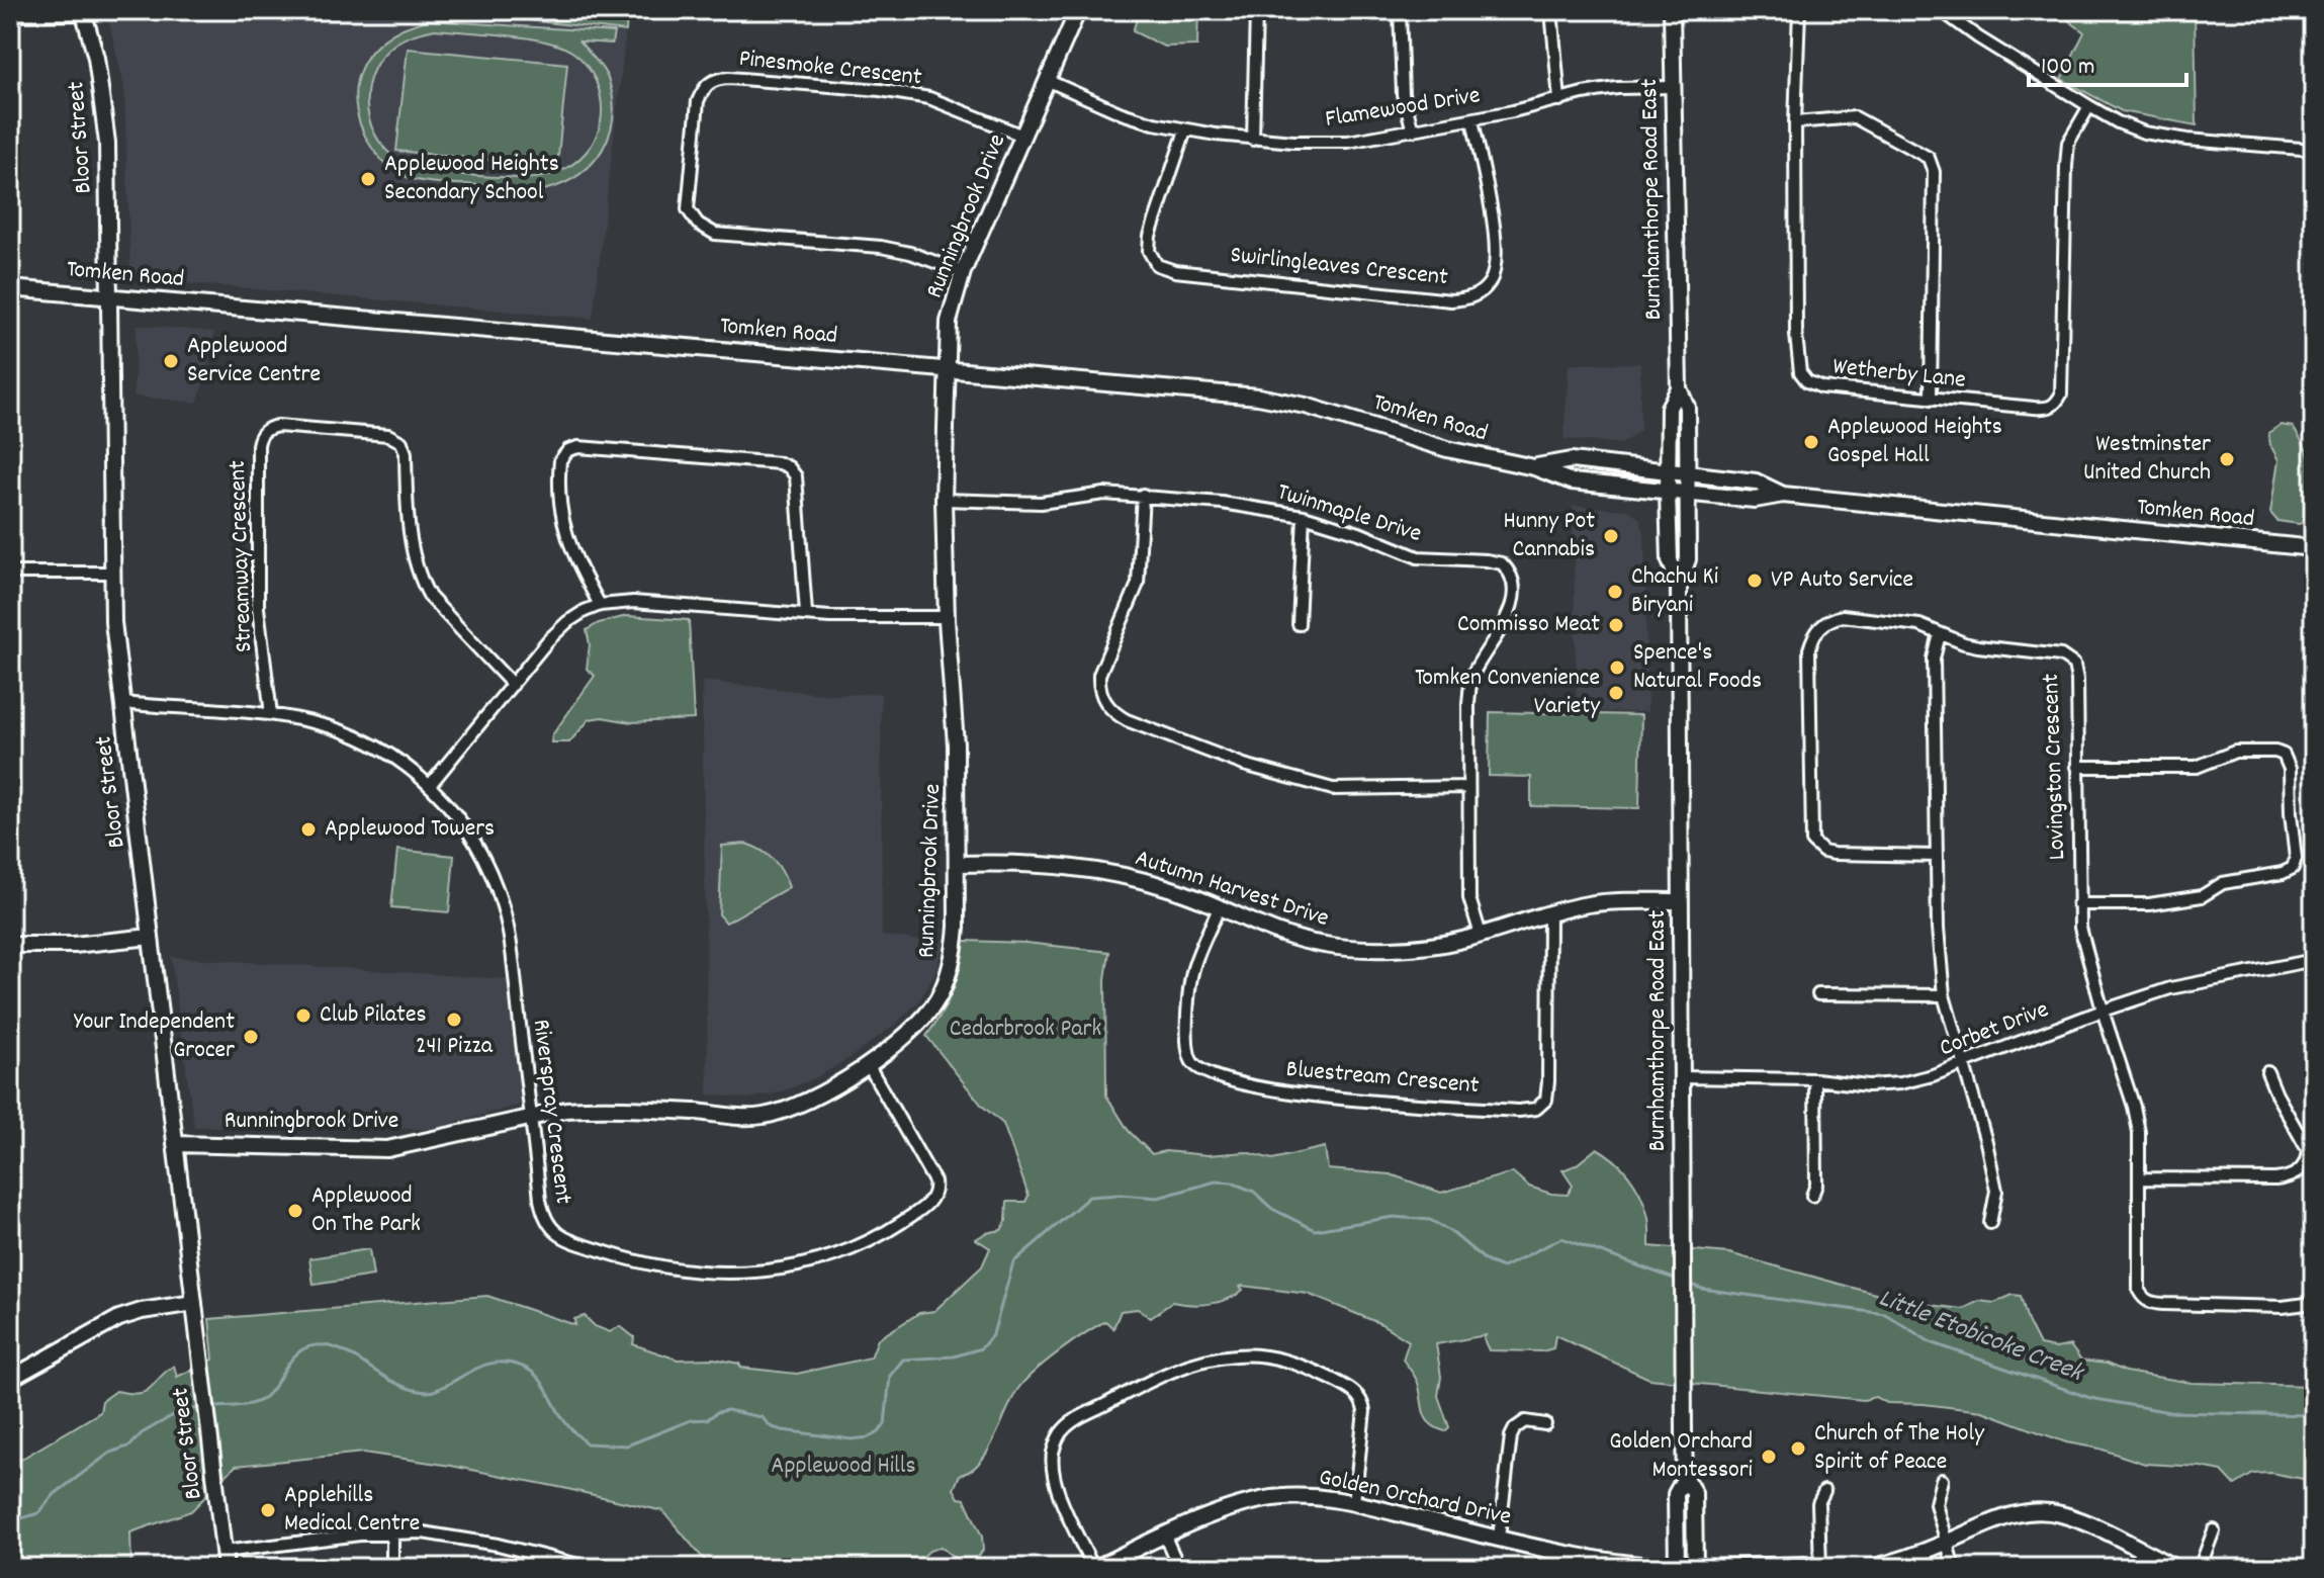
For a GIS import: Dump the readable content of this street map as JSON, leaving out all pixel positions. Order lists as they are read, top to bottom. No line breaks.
{"streets":{"street":["Pinesmoke Crescent","Flamewood Drive","Bloor Street","Burnhamthorpe Road East","Runningbrook Drive","Swirlingleaves Crescent","Tomken Road","Wetherby Lane","Twinmaple Drive","Streamway Crescent","Lovingston Crescent","Autumn Harvest Drive","Corbet Drive","Bluestream Crescent","Riverspray Crescent","Golden Orchard Drive"]},"crossings":[["Pinesmoke Crescent","Runningbrook Drive"],["Flamewood Drive","Burnhamthorpe Road East"],["Flamewood Drive","Runningbrook Drive"],["Flamewood Drive","Swirlingleaves Crescent"],["Bloor Street","Runningbrook Drive"],["Bloor Street","Tomken Road"],["Bloor Street","Riverspray Crescent"],["Burnhamthorpe Road East","Tomken Road"],["Burnhamthorpe Road East","Autumn Harvest Drive"],["Burnhamthorpe Road East","Corbet Drive"],["Burnhamthorpe Road East","Golden Orchard Drive"],["Runningbrook Drive","Tomken Road"],["Runningbrook Drive","Twinmaple Drive"],["Runningbrook Drive","Autumn Harvest Drive"],["Runningbrook Drive","Riverspray Crescent"],["Twinmaple Drive","Autumn Harvest Drive"],["Streamway Crescent","Riverspray Crescent"],["Lovingston Crescent","Corbet Drive"],["Autumn Harvest Drive","Bluestream Crescent"]],"water":["Little Etobicoke Creek"],"parks":["Cedarbrook Park","Applewood Hills"],"places":["Applewood Heights Secondary School","Applewood Service Centre","Applewood Heights Gospel Hall","Westminster United Church","Hunny Pot Cannabis","VP Auto Service","Chachu Ki Biryani","Commisso Meat","Spence's Natural Foods","Tomken Convenience Variety","Applewood Towers","Club Pilates","241 Pizza","Your Independent Grocer","Applewood On The Park","Church of The Holy Spirit of Peace","Golden Orchard Montessori","Applehills Medical Centre"],"scale_bar":"100 m"}
